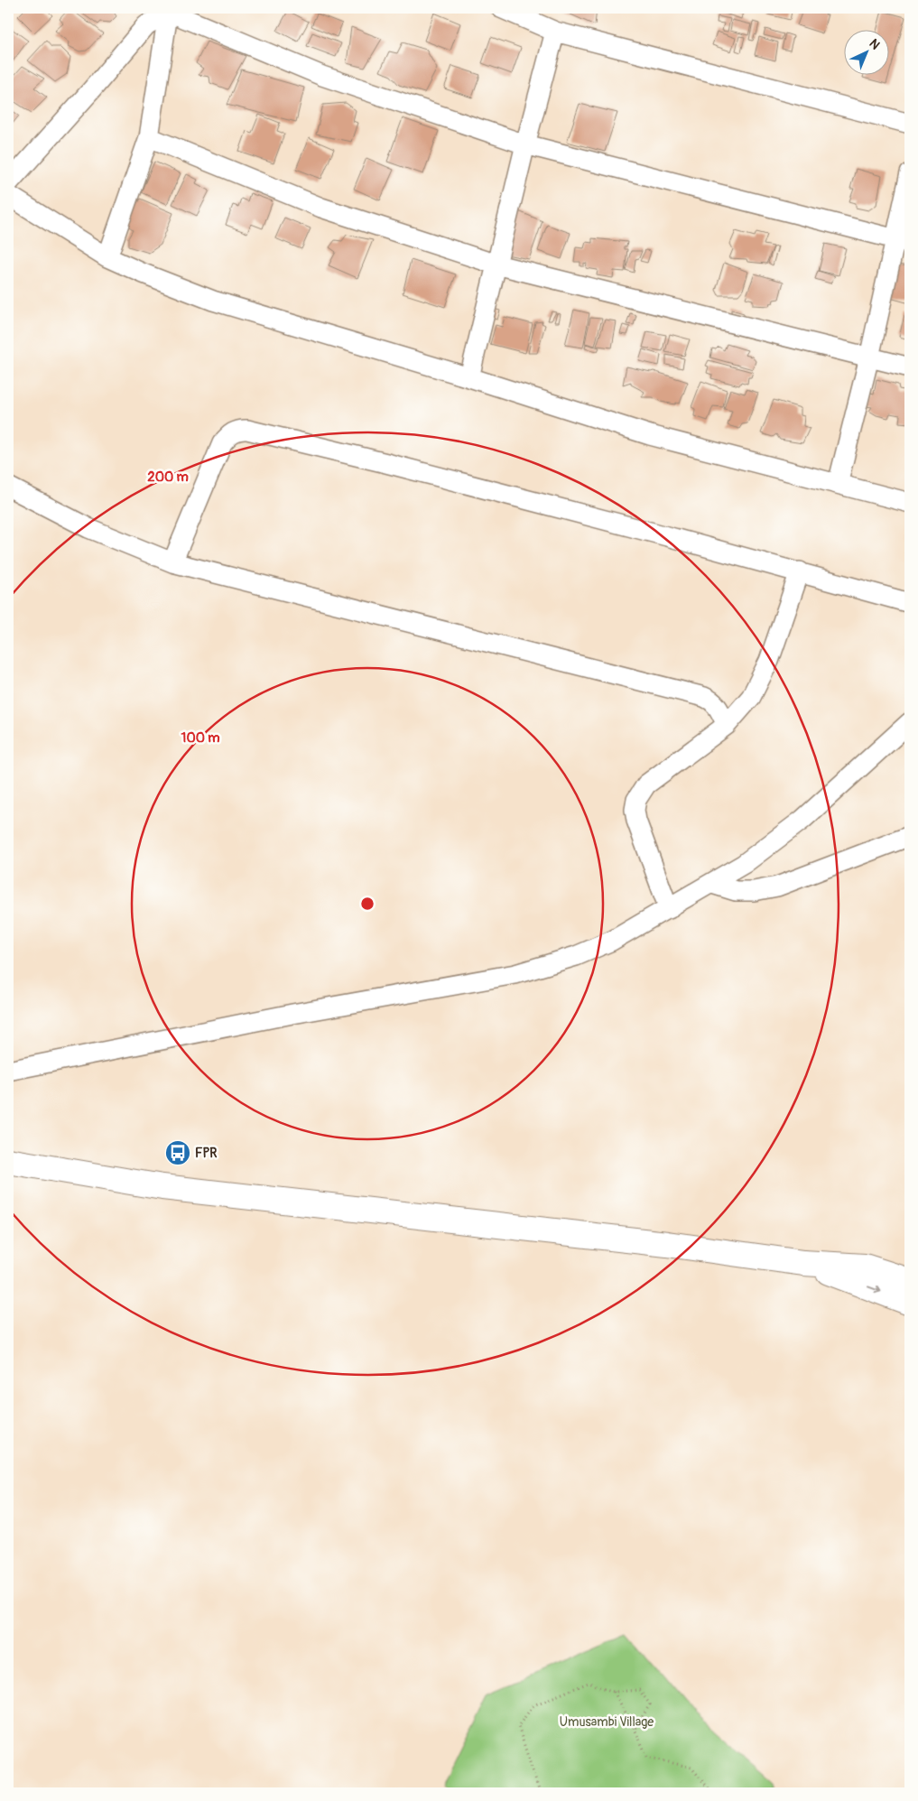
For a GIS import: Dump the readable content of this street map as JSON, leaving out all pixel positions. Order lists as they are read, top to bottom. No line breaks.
{"parks":["Umusambi Village"],"places":{"bus stop":["FPR"]},"north":"top right","rings":["200 m","100 m"]}
